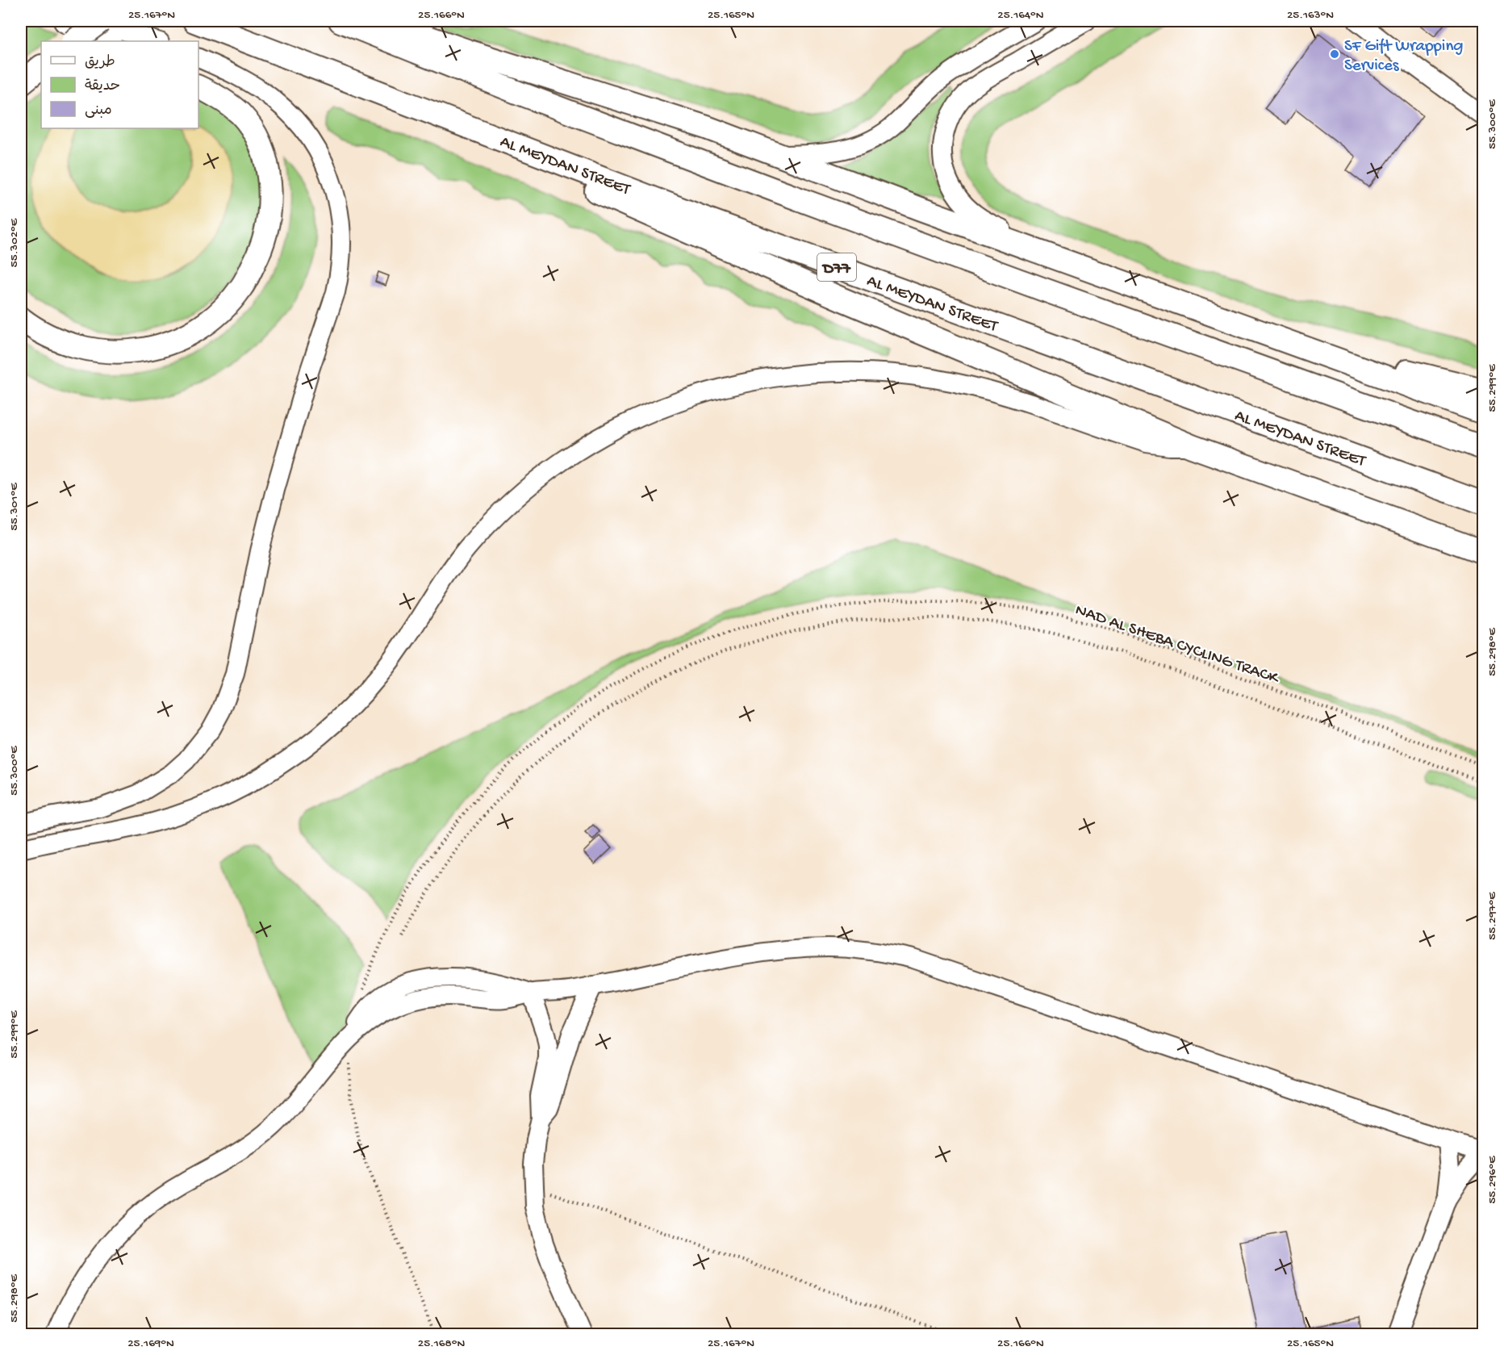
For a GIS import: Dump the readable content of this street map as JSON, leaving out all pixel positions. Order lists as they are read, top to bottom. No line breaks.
{"streets":{"main road":["AL MEYDAN STREET","D77"],"path":["NAD AL SHEBA CYCLING TRACK"]},"places":["SF Gift Wrapping Services"],"legend":["طريق","حديقة","مبنى"],"coordinates":["25.167°N","25.166°N","25.165°N","25.164°N","25.163°N","55.300°E","55.302°E","55.299°E","55.301°E","55.298°E","55.297°E","55.296°E","25.169°N","25.168°N"]}
